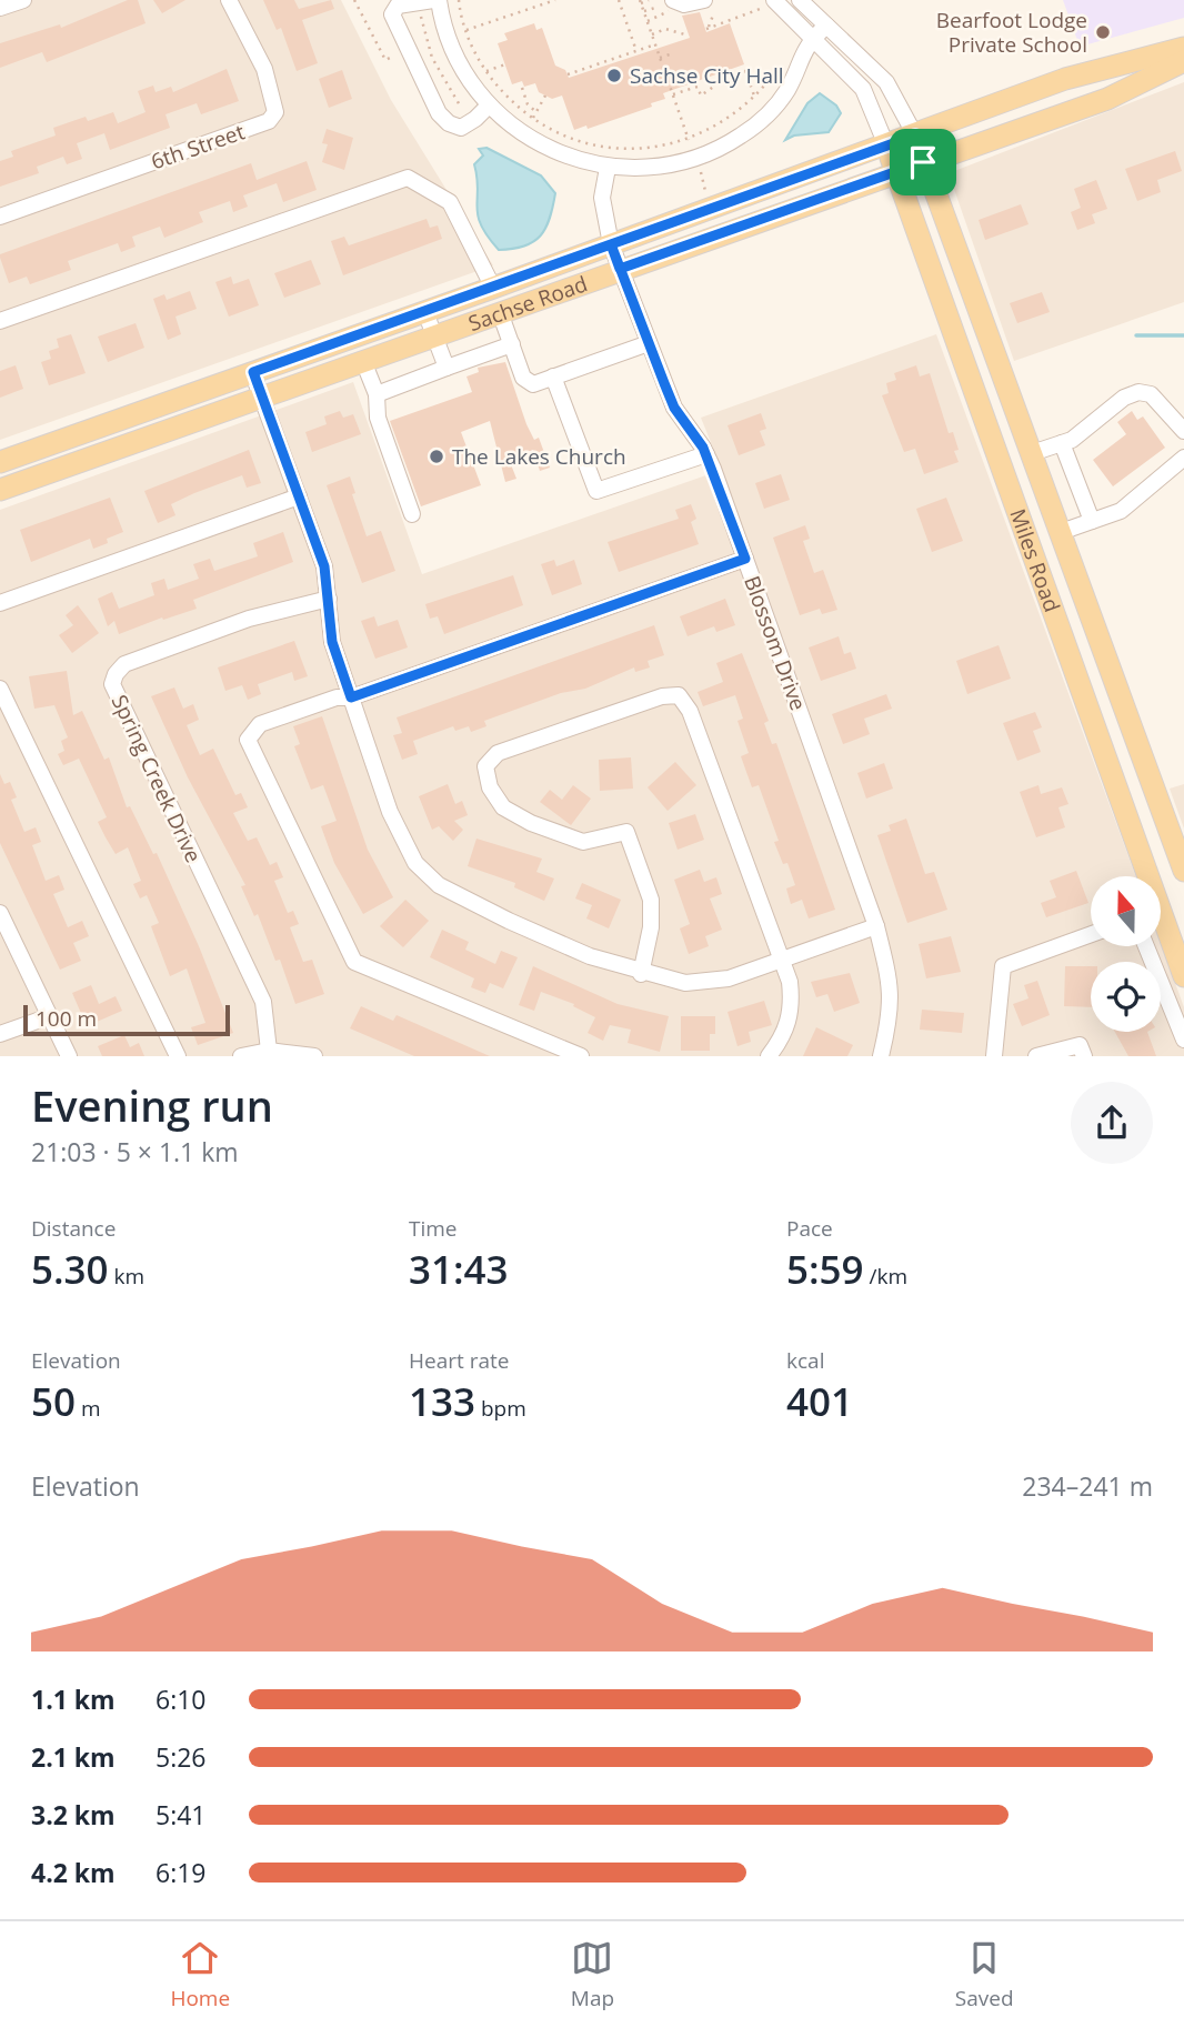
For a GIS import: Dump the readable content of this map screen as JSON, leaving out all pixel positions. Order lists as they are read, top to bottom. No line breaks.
{"streets":{"main road":["Sachse Road","Miles Road"],"street":["6th Street","Blossom Drive","Spring Creek Drive"]},"crossings":[["Sachse Road","Miles Road"],["Sachse Road","Blossom Drive"]],"places":["Bearfoot Lodge Private School","Sachse City Hall","The Lakes Church"],"scale_bar":"100 m","north":"top","page":{"scale":"100 m","heading":["Evening run","21:03 · 5 × 1.1 km"],"stats":[["Distance","5.30 km"],["Time","31:43"],["Pace","5:59 /km"],["Elevation","50 m"],["Heart rate","133 bpm"],["kcal","401"]],"chart":["Elevation","234–241 m"],"list":[{"name":"1.1 km","note":"6:10"},{"name":"2.1 km","note":"5:26"},{"name":"3.2 km","note":"5:41"},{"name":"4.2 km","note":"6:19"}],"tabs":["Home","Map","Saved"]}}
